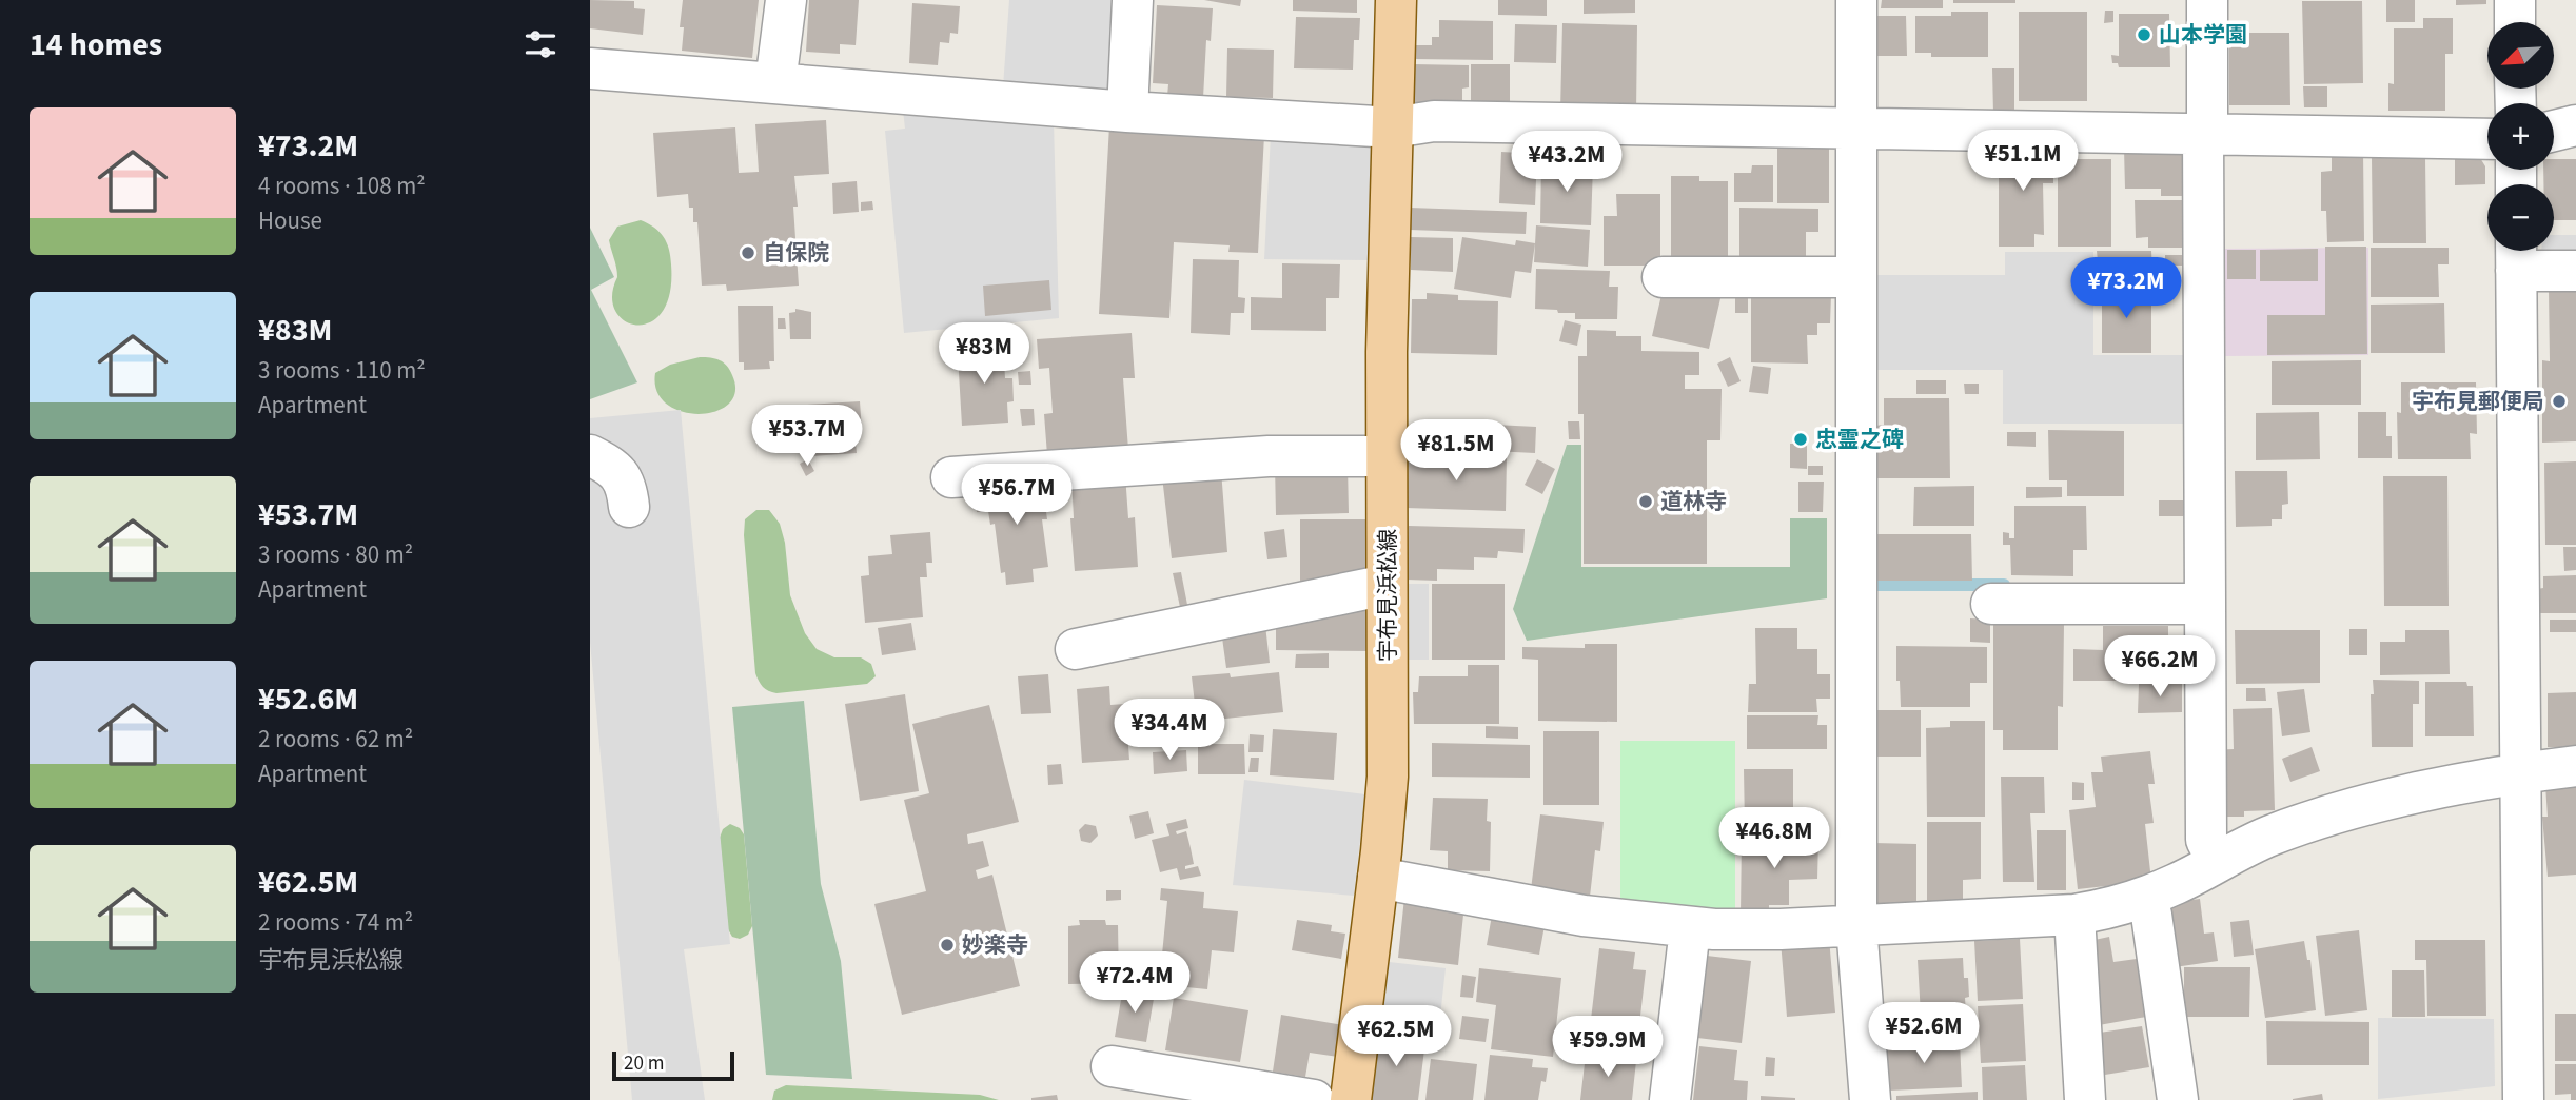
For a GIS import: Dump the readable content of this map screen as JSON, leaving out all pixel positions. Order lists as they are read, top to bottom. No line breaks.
{"streets":{"main road":["宇布見浜松線"]},"places":["山本学園","自保院","宇布見郵便局","忠霊之碑","道林寺","妙楽寺"],"scale_bar":"20 m","north":"bottom left","page":{"heading":"14 homes","map_buttons":["+","−"],"list":[{"name":"¥73.2M","note":"4 rooms · 108 m² · House"},{"name":"¥83M","note":"3 rooms · 110 m² · Apartment"},{"name":"¥53.7M","note":"3 rooms · 80 m² · Apartment"},{"name":"¥52.6M","note":"2 rooms · 62 m² · Apartment"},{"name":"¥62.5M","note":"2 rooms · 74 m² · 宇布見浜松線"}],"price":["¥51.1M","¥43.2M","¥73.2M","¥83M","¥53.7M","¥81.5M","¥56.7M","¥66.2M","¥34.4M","¥46.8M","¥72.4M","¥52.6M","¥62.5M","¥59.9M"],"scale":"20 m"}}
